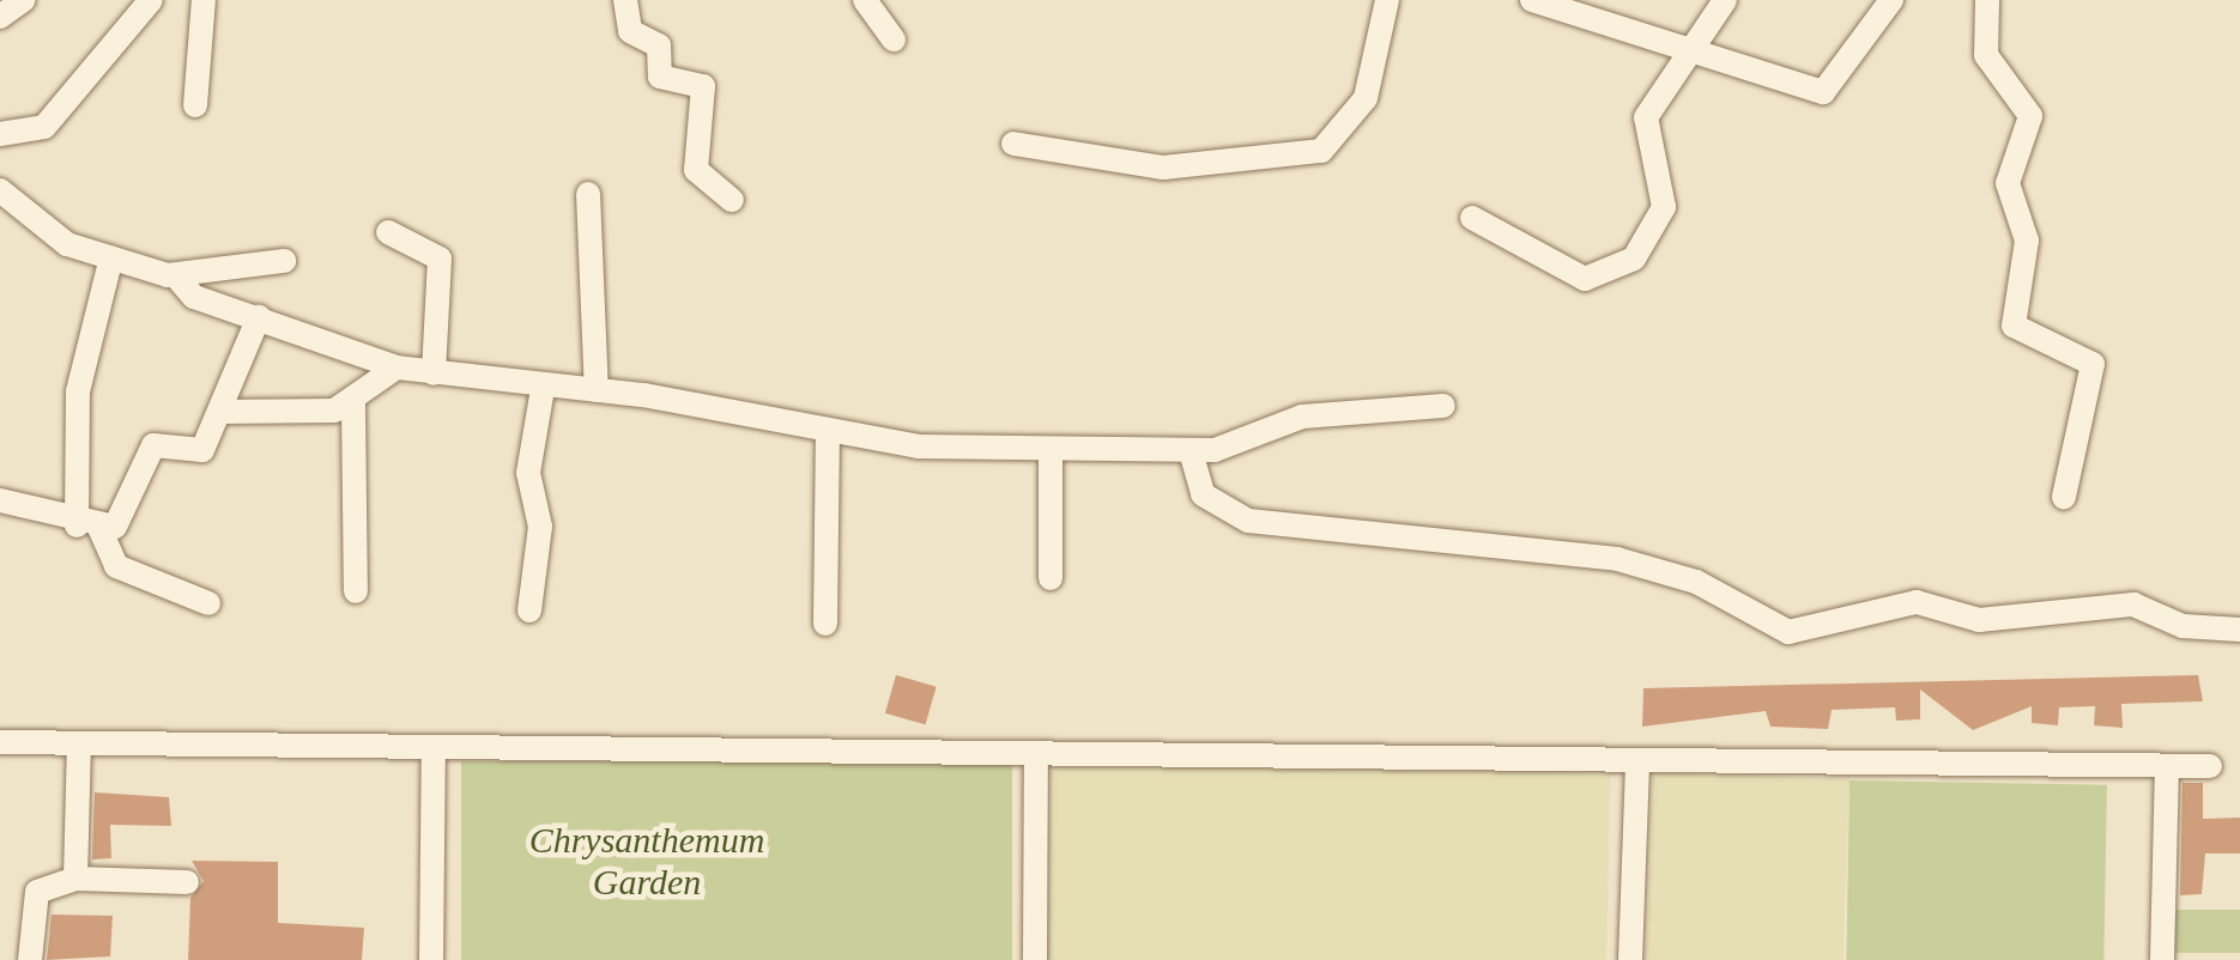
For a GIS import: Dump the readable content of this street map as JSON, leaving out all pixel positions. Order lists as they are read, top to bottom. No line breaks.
{"parks":["Chrysanthemum Garden"]}
